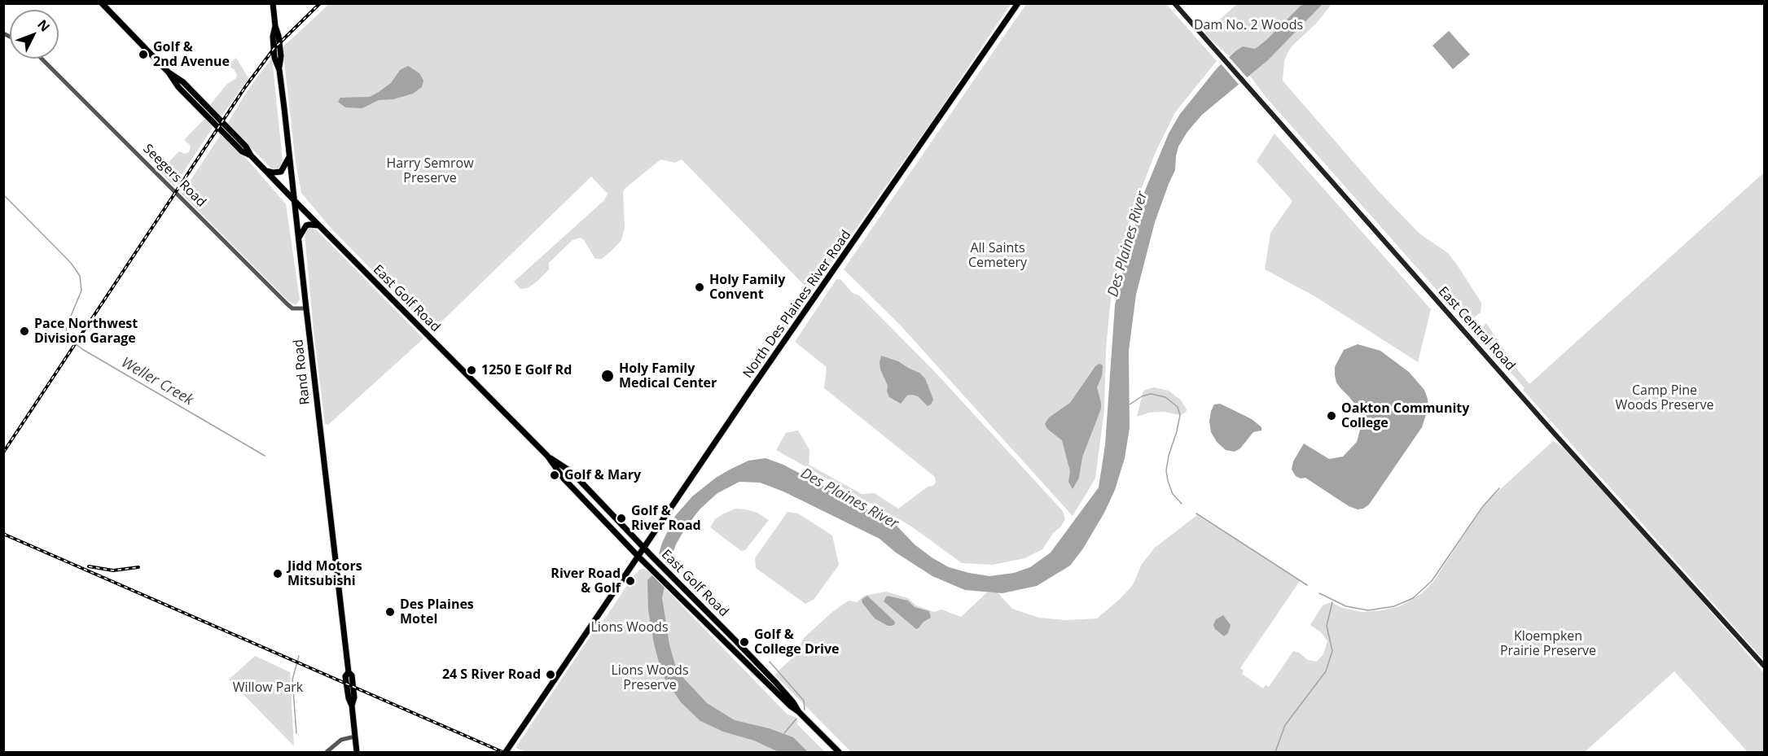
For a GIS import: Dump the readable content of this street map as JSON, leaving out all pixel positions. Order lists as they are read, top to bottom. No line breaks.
{"streets":{"main road":["East Golf Road","North Des Plaines River Road","East Central Road","Rand Road"],"street":["Seegers Road"]},"crossings":[["Seegers Road","Rand Road"],["East Golf Road","North Des Plaines River Road"],["East Golf Road","Rand Road"]],"water":["Des Plaines River","Weller Creek"],"parks":["Dam No. 2 Woods","Harry Semrow Preserve","All Saints Cemetery","Camp Pine Woods Preserve","Lions Woods","Kloempken Prairie Preserve","Lions Woods Preserve","Willow Park"],"places":["Golf & 2nd Avenue","Holy Family Convent","Pace Northwest Division Garage","1250 E Golf Rd","Holy Family Medical Center","Oakton Community College","Golf & Mary","Golf & River Road","Jidd Motors Mitsubishi","River Road & Golf","Des Plaines Motel","Golf & College Drive","24 S River Road"],"north":"top right"}
